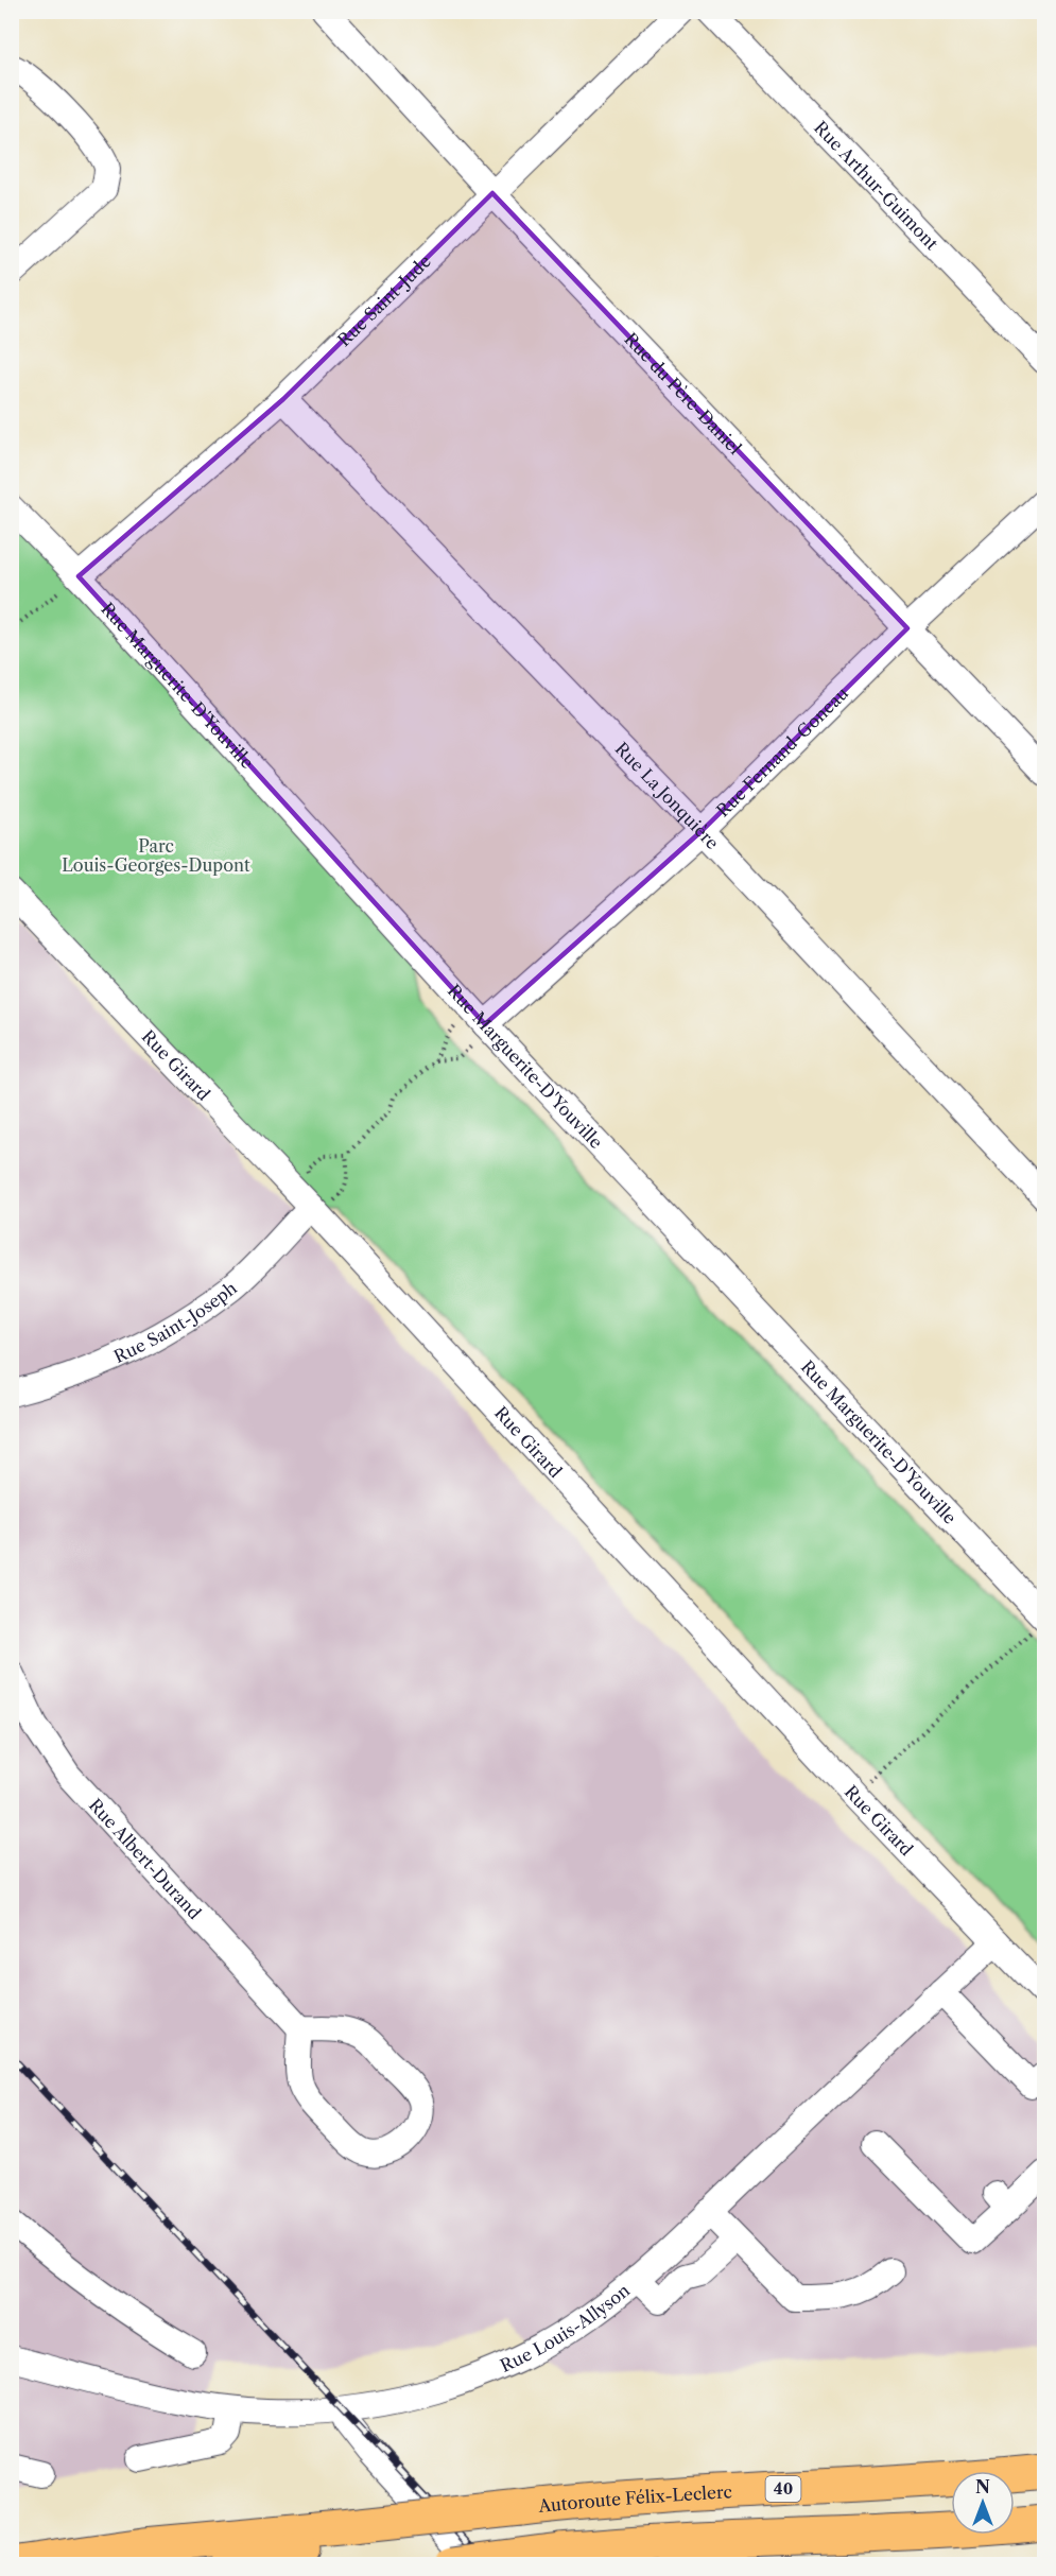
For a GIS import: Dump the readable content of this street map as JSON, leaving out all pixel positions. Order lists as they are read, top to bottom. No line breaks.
{"streets":{"highway":["40","Autoroute Félix-Leclerc"],"street":["Rue Arthur-Guimont","Rue Saint-Jude","Rue du Père-Daniel","Rue Marguerite-D'Youville","Rue Fernand-Goneau","Rue La Jonquière","Rue Girard","Rue Saint-Joseph","Rue Albert-Durand","Rue Louis-Allyson"]},"crossings":[["Rue Saint-Jude","Rue du Père-Daniel"],["Rue Saint-Jude","Rue Marguerite-D'Youville"],["Rue Saint-Jude","Rue La Jonquière"],["Rue du Père-Daniel","Rue Fernand-Goneau"],["Rue Marguerite-D'Youville","Rue Fernand-Goneau"],["Rue Fernand-Goneau","Rue La Jonquière"],["Rue Girard","Rue Saint-Joseph"],["Rue Girard","Rue Louis-Allyson"]],"parks":["Parc Louis-Georges-Dupont"],"north":"top"}
